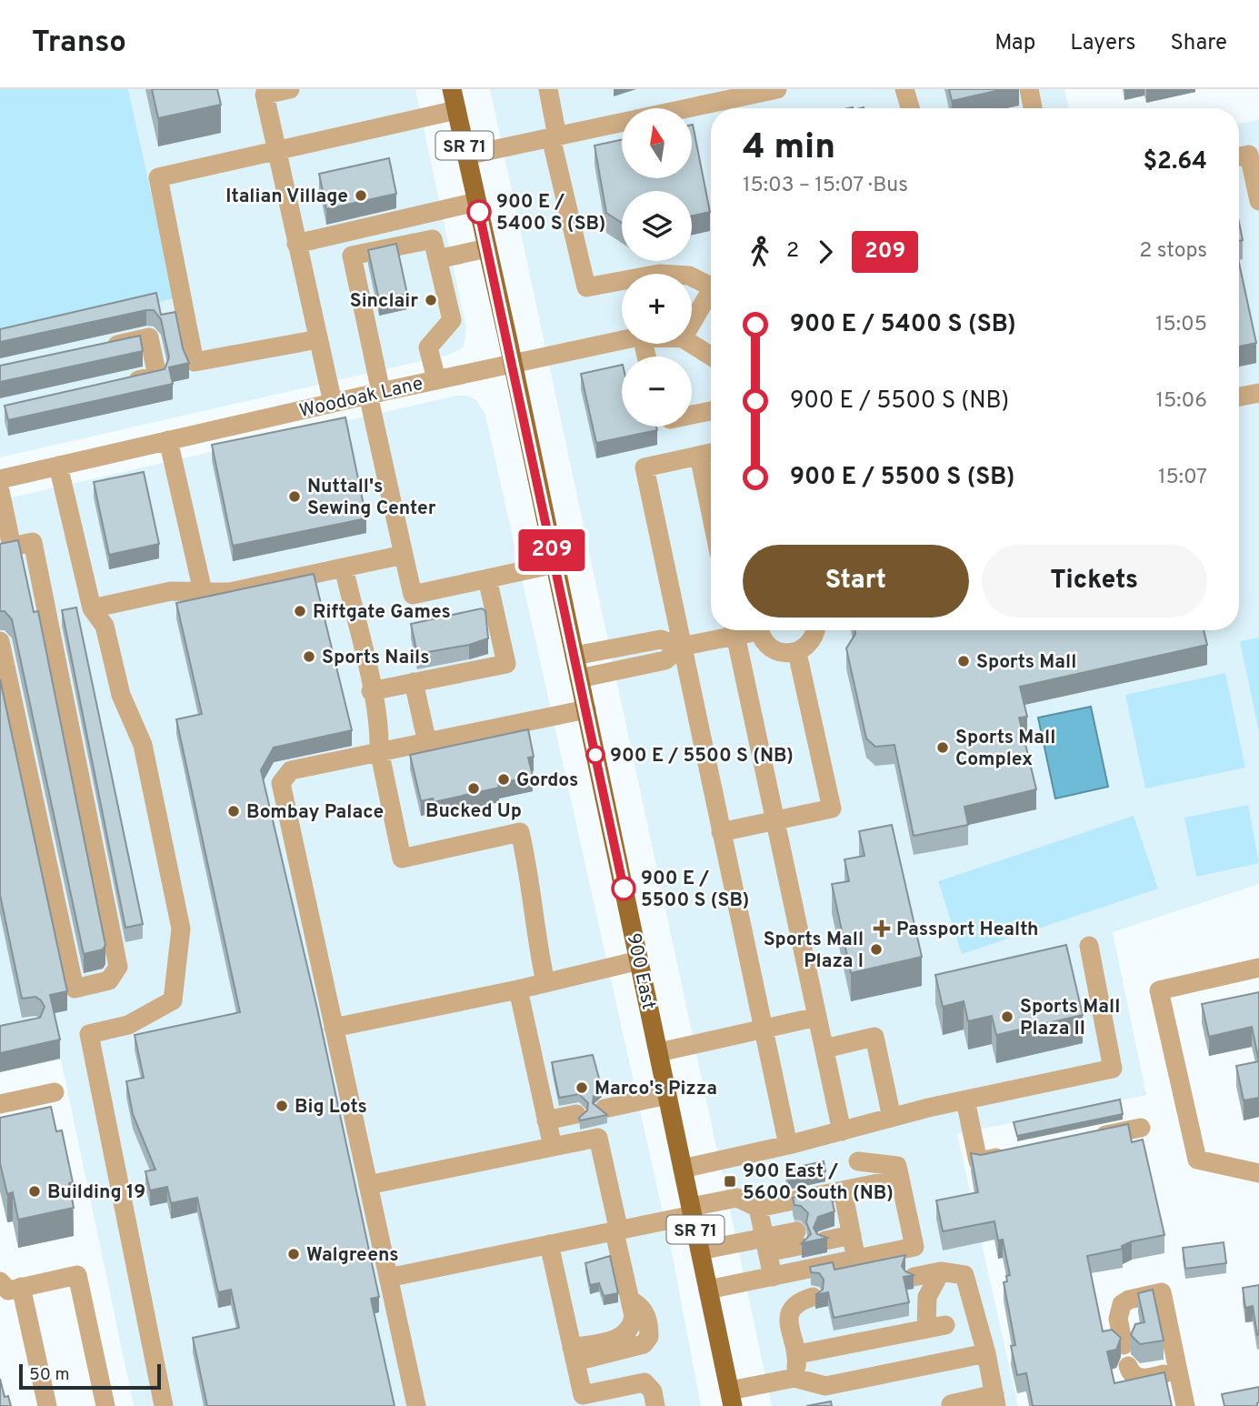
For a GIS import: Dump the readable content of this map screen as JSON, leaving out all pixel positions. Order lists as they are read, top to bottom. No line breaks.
{"streets":{"main road":["SR 71","900 East"],"street":["Woodoak Lane"]},"crossings":[["Woodoak Lane","900 East"]],"places":{"other":["Italian Village","900 E / 5400 S (SB)","Sinclair","Nuttall's Sewing Center","Riftgate Games","Sports Nails","Sports Mall","Sports Mall Complex","900 E / 5500 S (NB)","Gordos","Bucked Up","Bombay Palace","900 E / 5500 S (SB)","Sports Mall Plaza I","Sports Mall Plaza II","Marco's Pizza","Big Lots","Building 19","Walgreens"],"health":["Passport Health"],"transit":["900 East / 5600 South (NB)"]},"lines":["bus line 209"],"scale_bar":"50 m","north":"top","page":{"header":"Transo","nav":["Map","Layers","Share"],"on_map":"209","map_buttons":["+","−"],"heading":["4 min","15:03 – 15:07 · Bus","$2.64"],"legs":["2","209","2 stops"],"list":[{"name":"900 E / 5400 S (SB)","value":"15:05"},{"name":"900 E / 5500 S (NB)","value":"15:06"},{"name":"900 E / 5500 S (SB)","value":"15:07"}],"buttons":["Start","Tickets"],"scale":"50 m"}}
